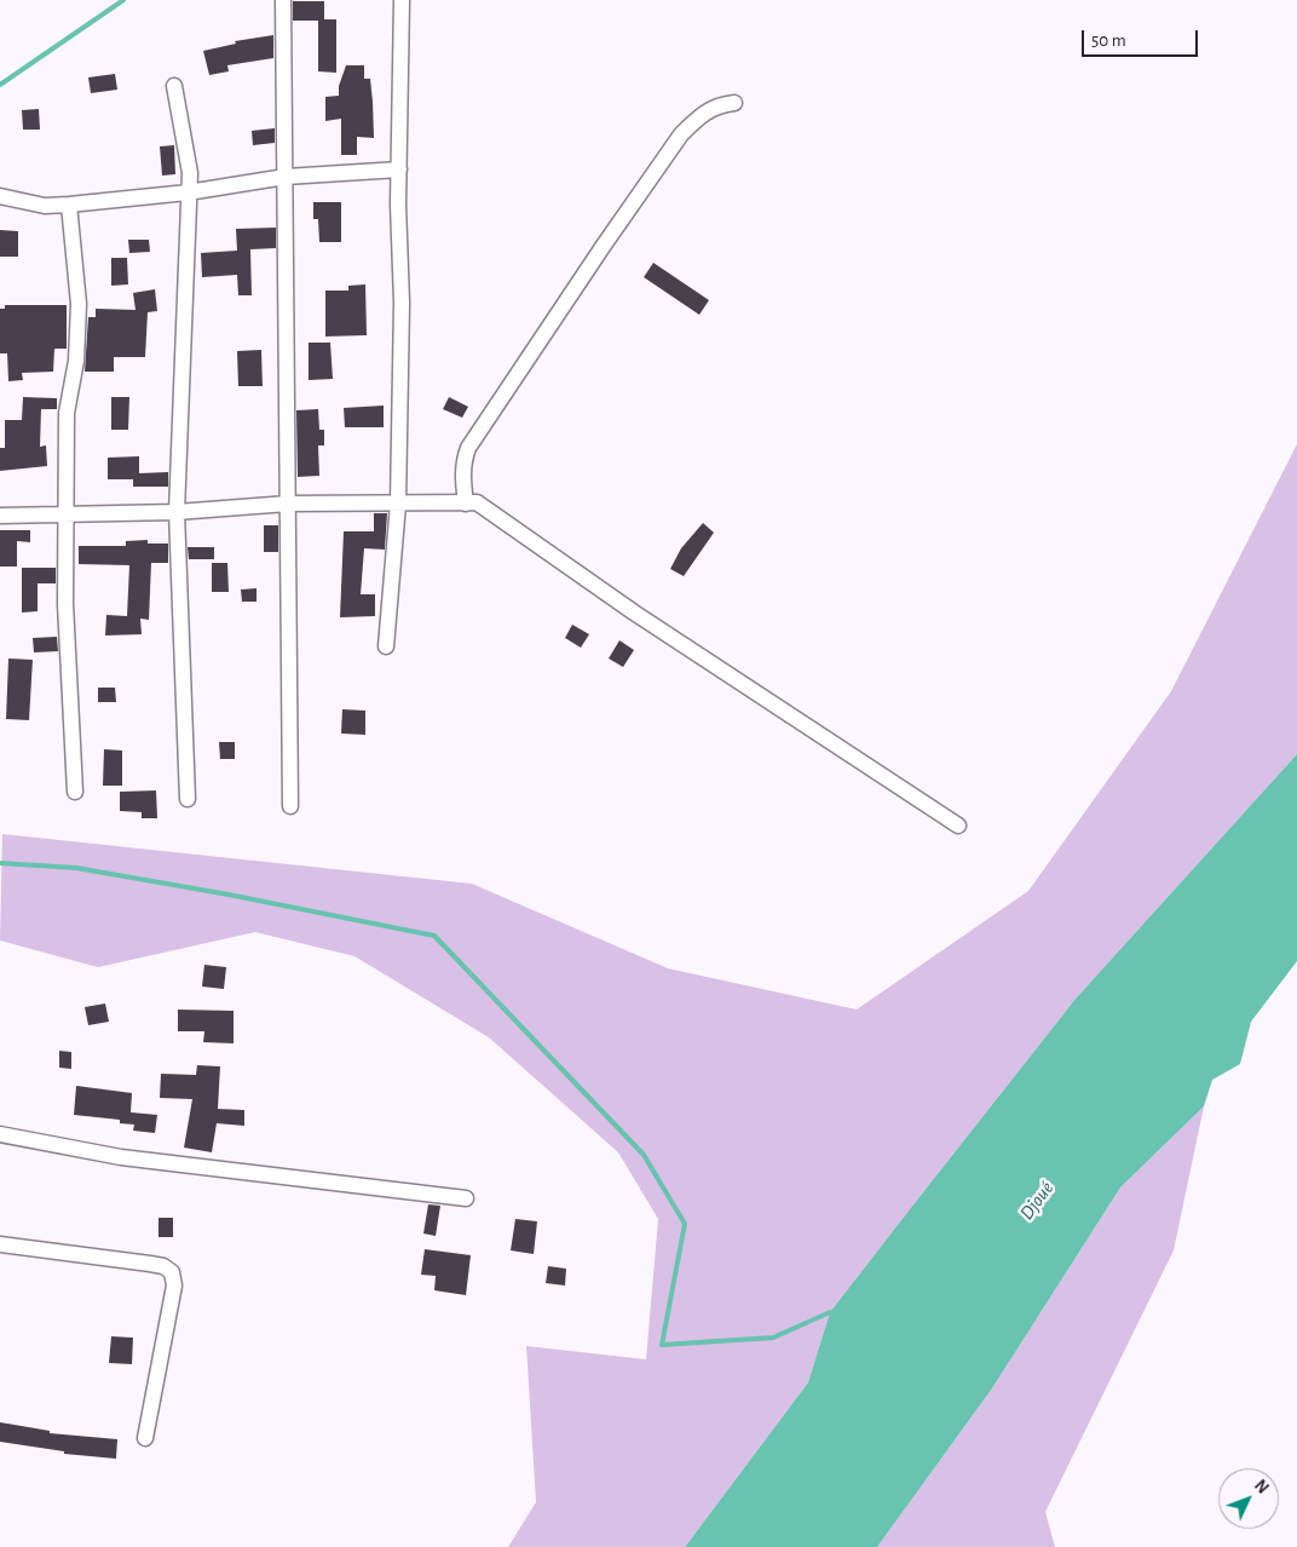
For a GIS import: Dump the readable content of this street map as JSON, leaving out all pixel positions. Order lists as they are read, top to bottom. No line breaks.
{"water":["Djoué"],"scale_bar":"50 m","north":"top right"}
